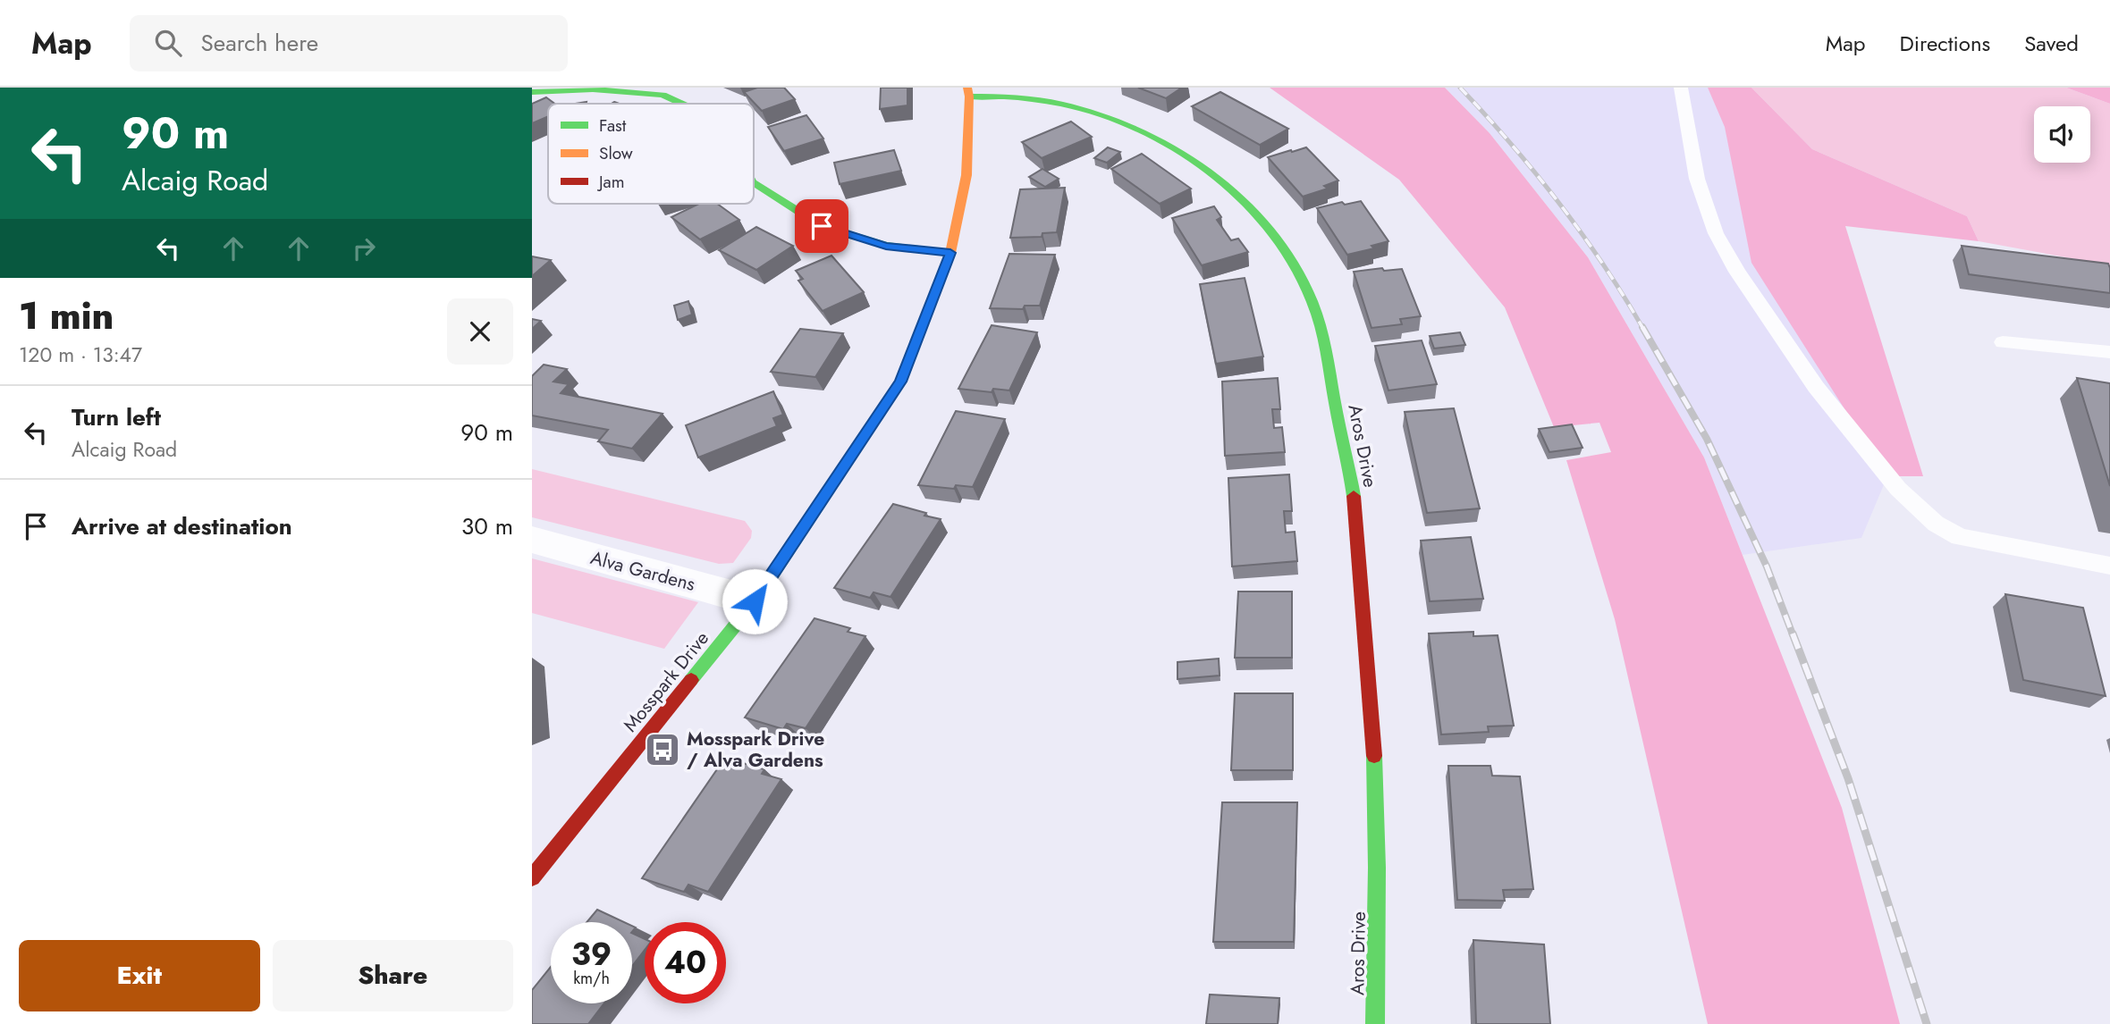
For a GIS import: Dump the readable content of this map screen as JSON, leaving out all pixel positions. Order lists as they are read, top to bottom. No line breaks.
{"streets":{"street":["Aros Drive","Alva Gardens","Mosspark Drive"]},"crossings":[["Aros Drive","Mosspark Drive"],["Alva Gardens","Mosspark Drive"]],"places":{"bus stop":["Mosspark Drive / Alva Gardens"]},"legend":["Fast","Slow","Jam"],"page":{"header":"Map","search":"Search here","nav":["Map","Directions","Saved"],"turn":["90 m","Alcaig Road"],"heading":["1 min","120 m · 13:47"],"list":[{"name":"Turn left","note":"Alcaig Road","value":"90 m"},{"name":"Arrive at destination","value":"30 m"}],"speed":"39 km/h","limit":"40","buttons":["Exit","Share"]}}
